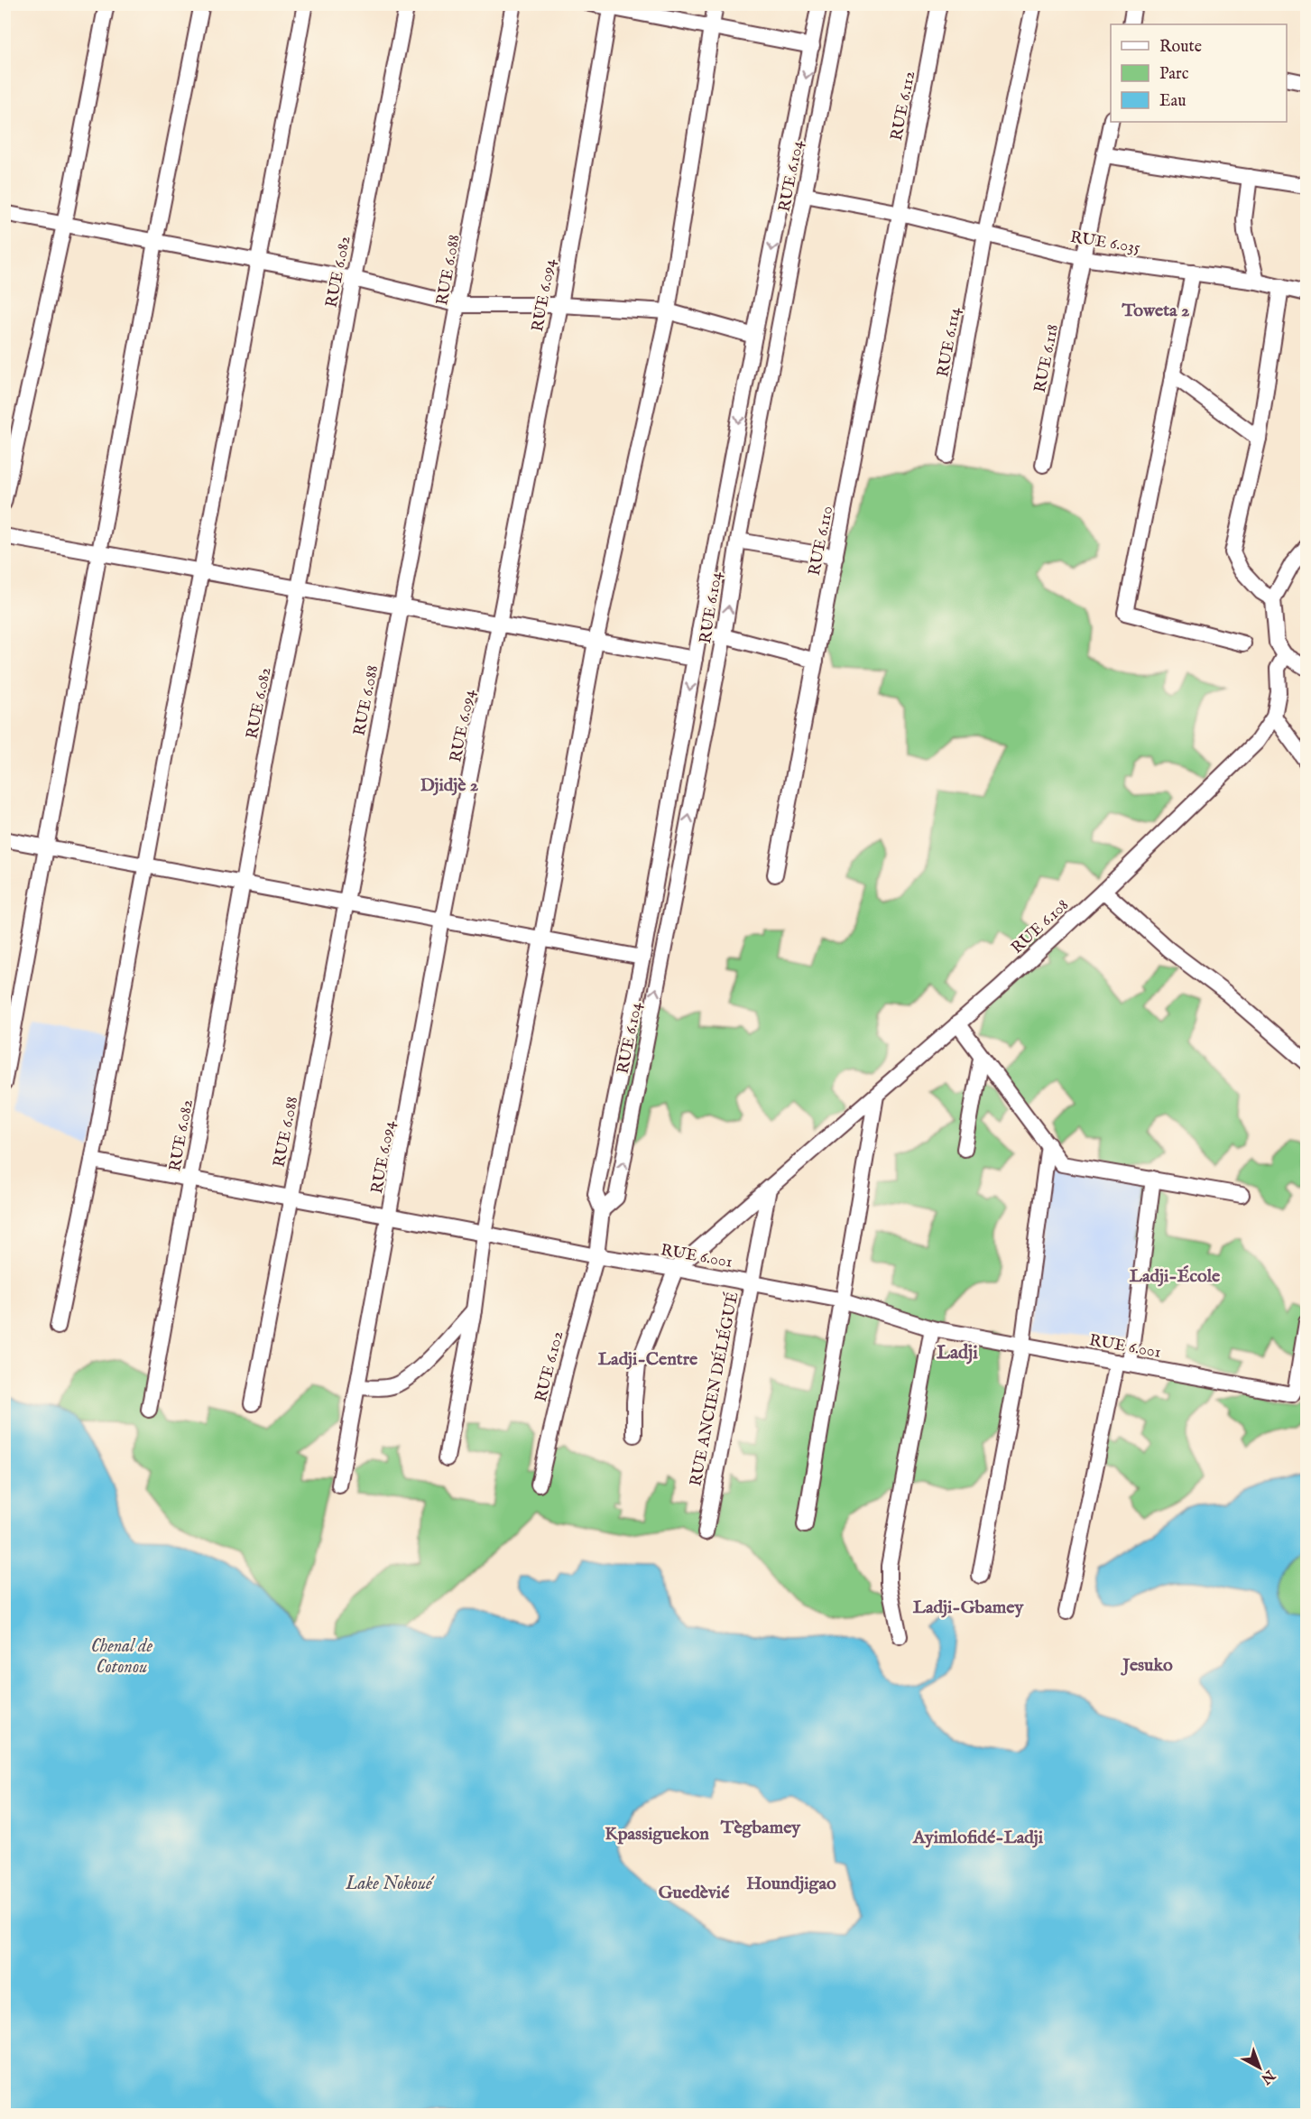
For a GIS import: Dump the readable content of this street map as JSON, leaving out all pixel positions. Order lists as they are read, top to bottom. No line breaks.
{"streets":{"street":["RUE 6.112","RUE 6.104","RUE 6.035","RUE 6.088","RUE 6.082","RUE 6.094","RUE 6.114","RUE 6.118","RUE 6.110","RUE 6.108","RUE 6.001","RUE 6.102","RUE ANCIEN DÉLÉGUÉ"]},"crossings":[["RUE 6.112","RUE 6.035"],["RUE 6.112","RUE 6.110"],["RUE 6.104","RUE 6.035"],["RUE 6.104","RUE 6.001"],["RUE 6.104","RUE 6.102"],["RUE 6.035","RUE 6.114"],["RUE 6.035","RUE 6.118"],["RUE 6.035","RUE 6.110"],["RUE 6.088","RUE 6.001"],["RUE 6.082","RUE 6.001"],["RUE 6.094","RUE 6.001"],["RUE 6.108","RUE 6.001"],["RUE 6.108","RUE ANCIEN DÉLÉGUÉ"],["RUE 6.001","RUE 6.102"],["RUE 6.001","RUE ANCIEN DÉLÉGUÉ"]],"districts":["Toweta 2","Djidjè 2","Ladji-École","Ladji","Ladji-Centre","Ladji-Gbamey","Jesuko","Tègbamey","Kpassiguekon","Ayimlofidé-Ladji","Houndjigao","Guedèvié"],"water":["Chenal de Cotonou","Lake Nokoué"],"legend":["Route","Parc","Eau"],"north":"bottom right"}
